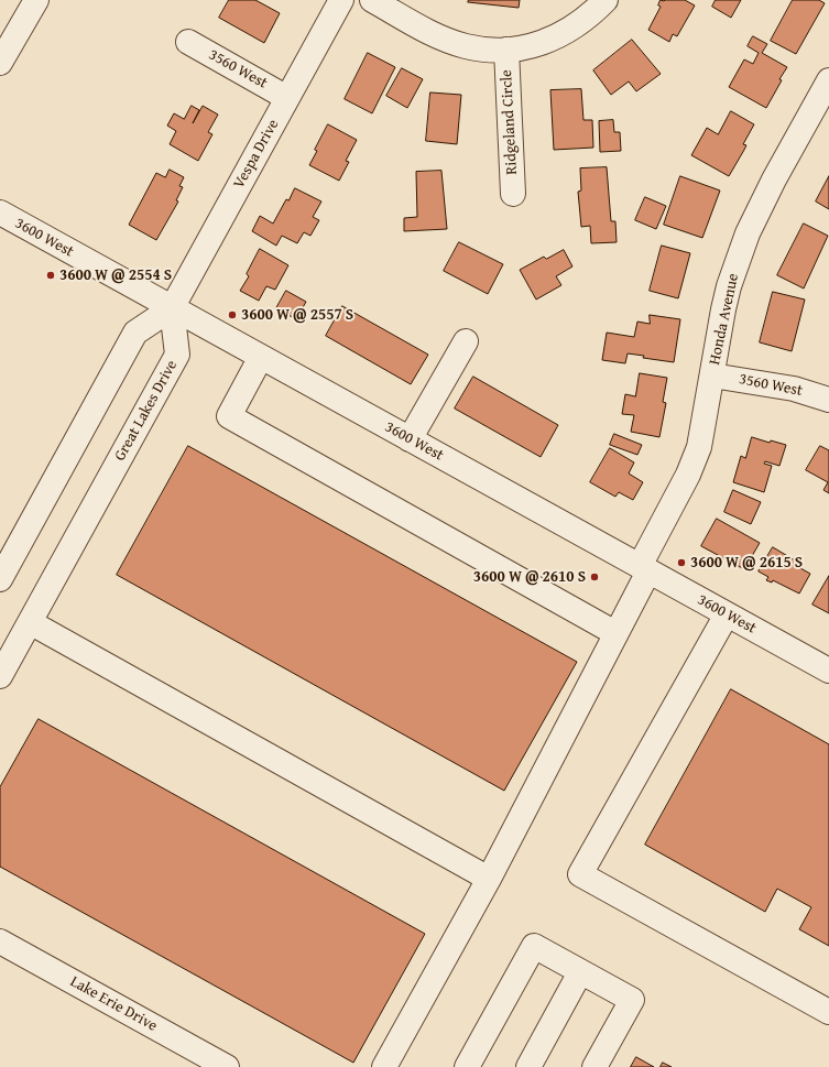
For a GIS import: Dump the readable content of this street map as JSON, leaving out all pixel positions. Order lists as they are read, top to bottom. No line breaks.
{"streets":{"street":["3560 West","Ridgeland Circle","Vespa Drive","3600 West","Honda Avenue","Great Lakes Drive","Lake Erie Drive"]},"crossings":[["3560 West","Vespa Drive"],["3560 West","Honda Avenue"],["Vespa Drive","3600 West"],["Vespa Drive","Great Lakes Drive"],["3600 West","Honda Avenue"],["3600 West","Great Lakes Drive"]],"places":["3600 W @ 2554 S","3600 W @ 2557 S","3600 W @ 2615 S","3600 W @ 2610 S"]}
